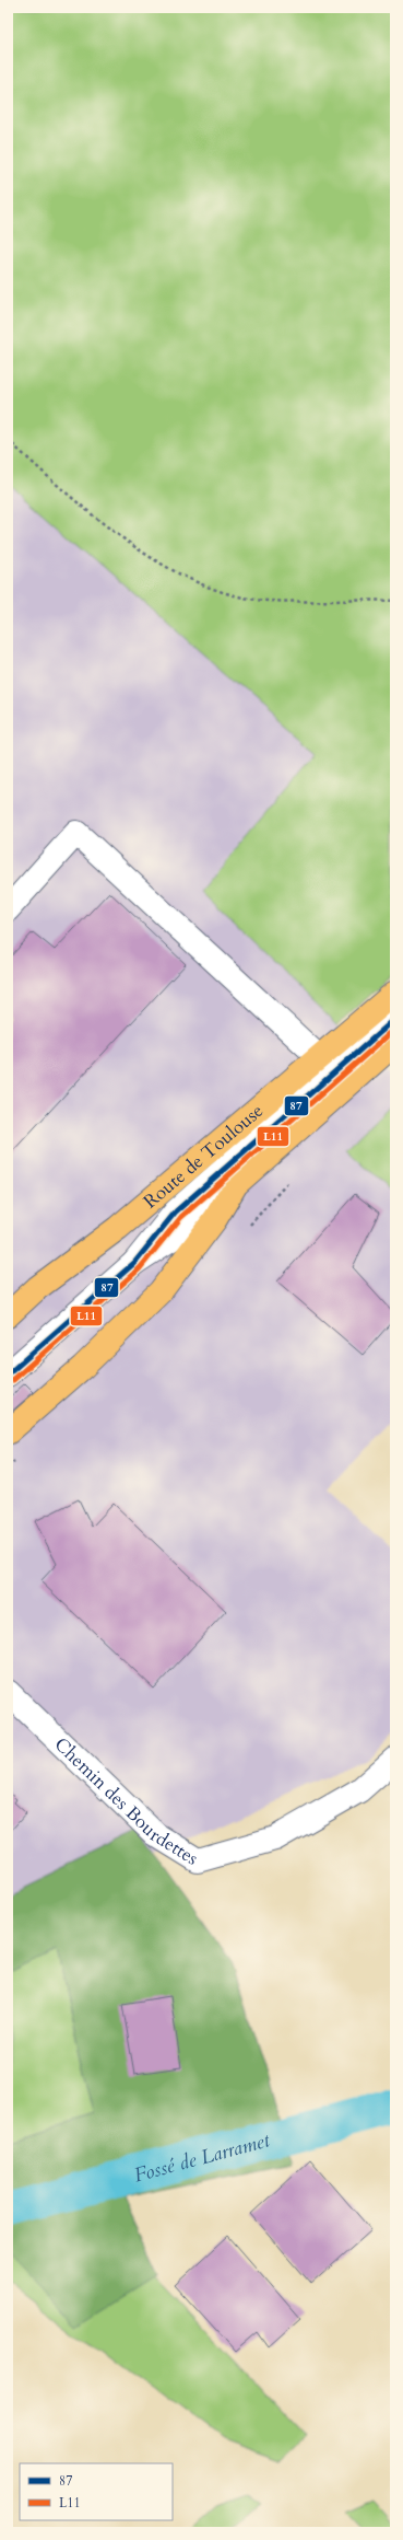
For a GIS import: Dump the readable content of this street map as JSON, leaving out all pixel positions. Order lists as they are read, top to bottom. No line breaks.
{"streets":{"main road":["Route de Toulouse"],"street":["Chemin des Bourdettes"]},"water":["Fossé de Larramet"],"lines":["transit line 87","transit line L11"],"legend":["87","L11"]}
